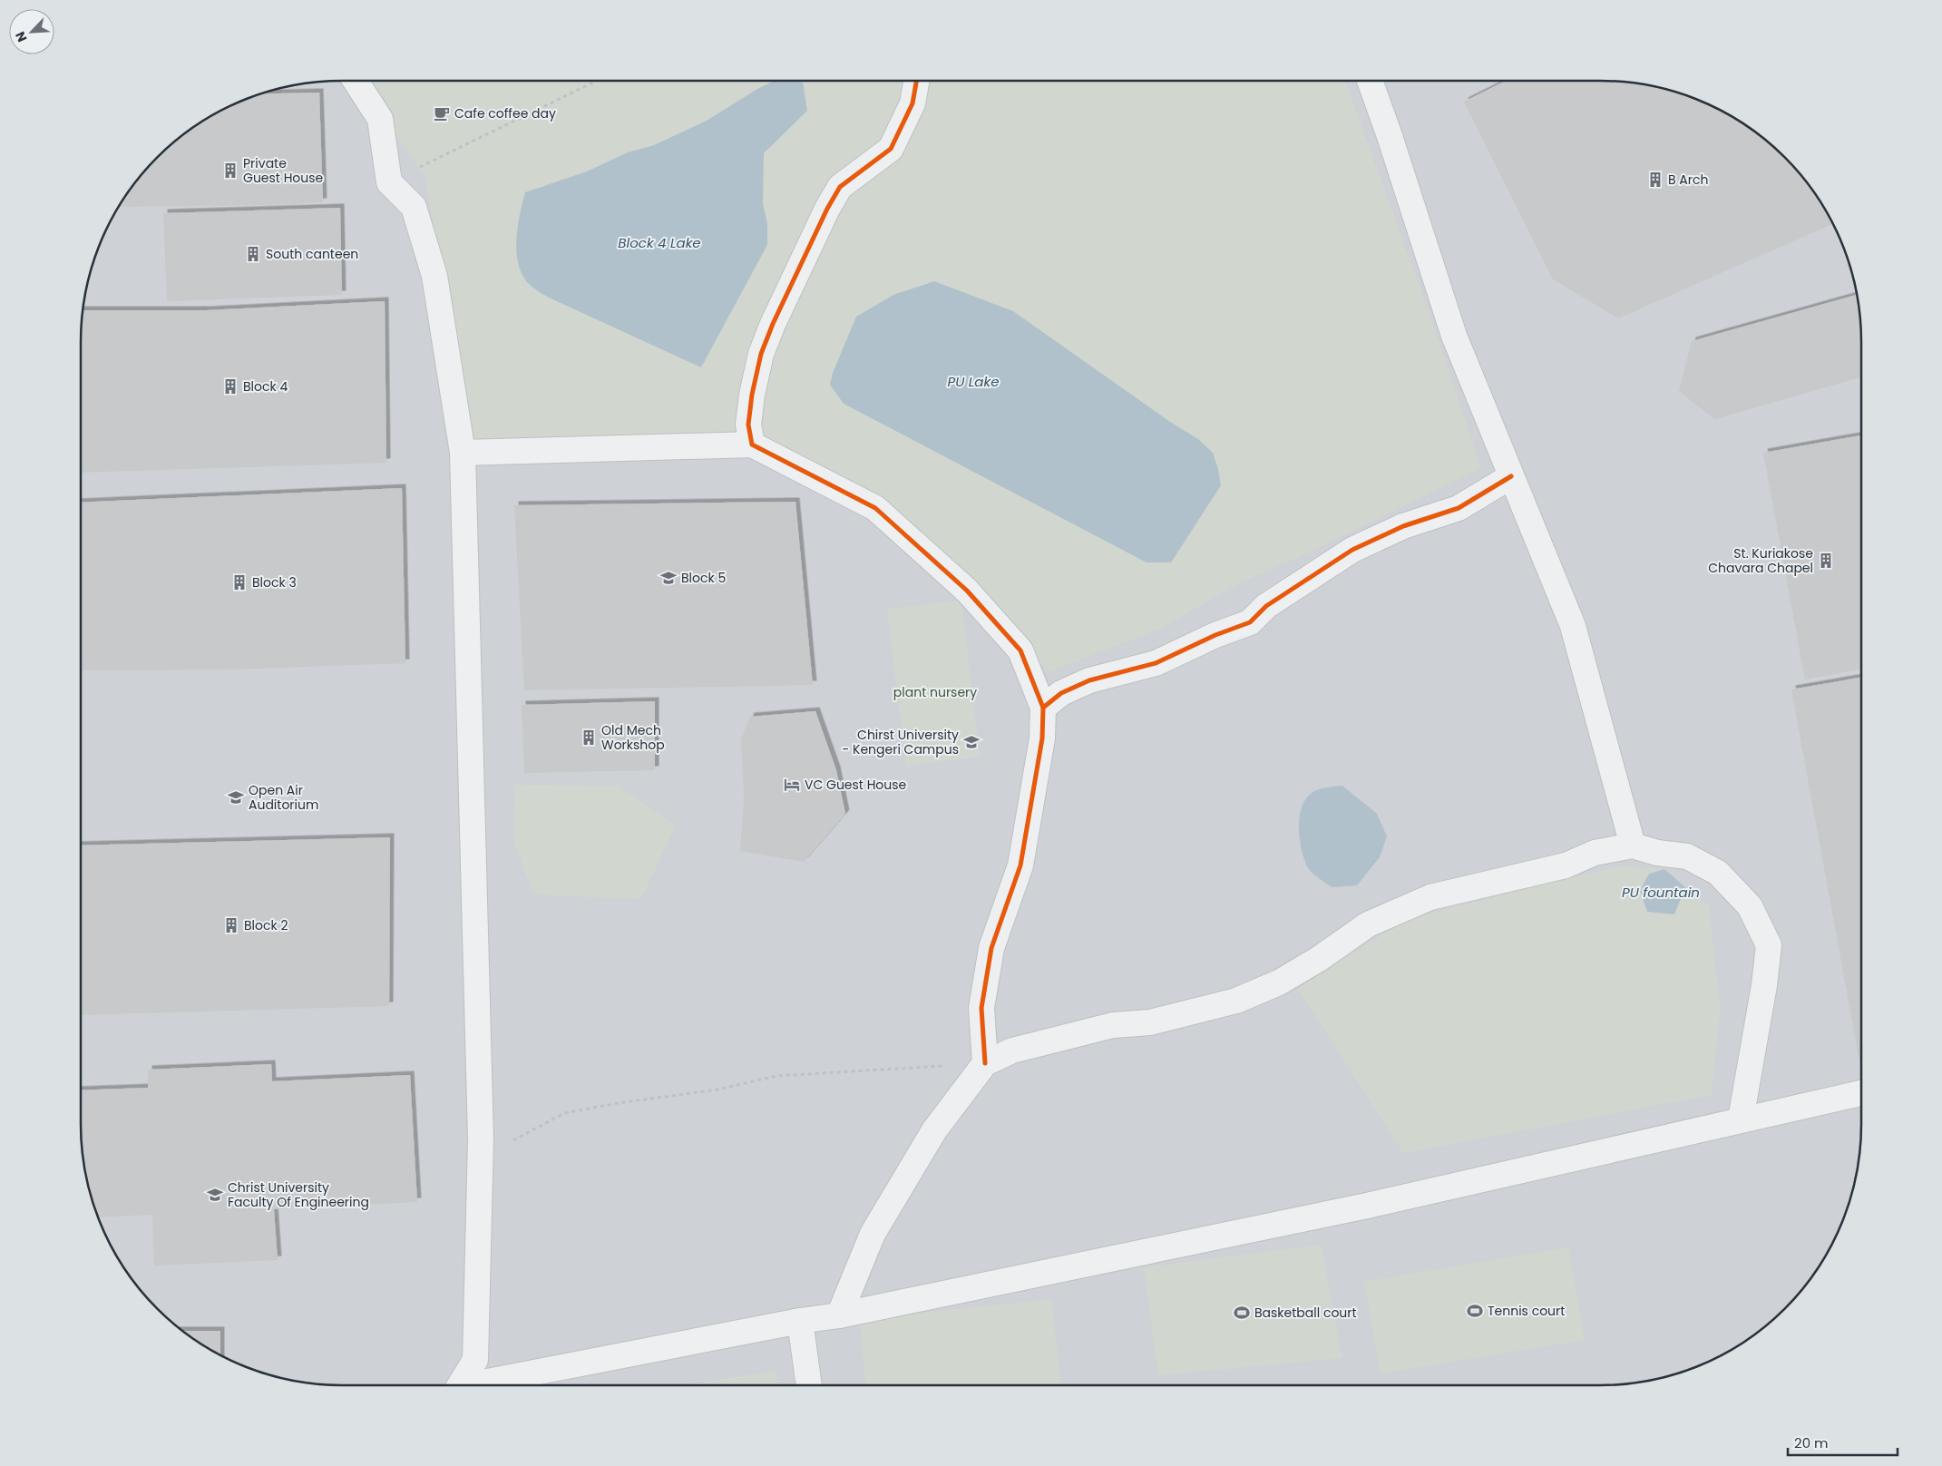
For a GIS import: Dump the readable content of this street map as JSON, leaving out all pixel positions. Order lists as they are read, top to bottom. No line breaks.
{"water":["Block 4 Lake","PU Lake","PU fountain"],"parks":["plant nursery"],"places":{"cafe":["Cafe coffee day"],"building":["Private Guest House","B Arch","South canteen","Block 4","St. Kuriakose Chavara Chapel","Block 3","Old Mech Workshop","Block 2"],"school or university":["Block 5","Chirst University - Kengeri Campus","Open Air Auditorium","Christ University Faculty Of Engineering"],"hotel":["VC Guest House"],"sports":["Tennis court","Basketball court"]},"scale_bar":"20 m","north":"bottom left"}
